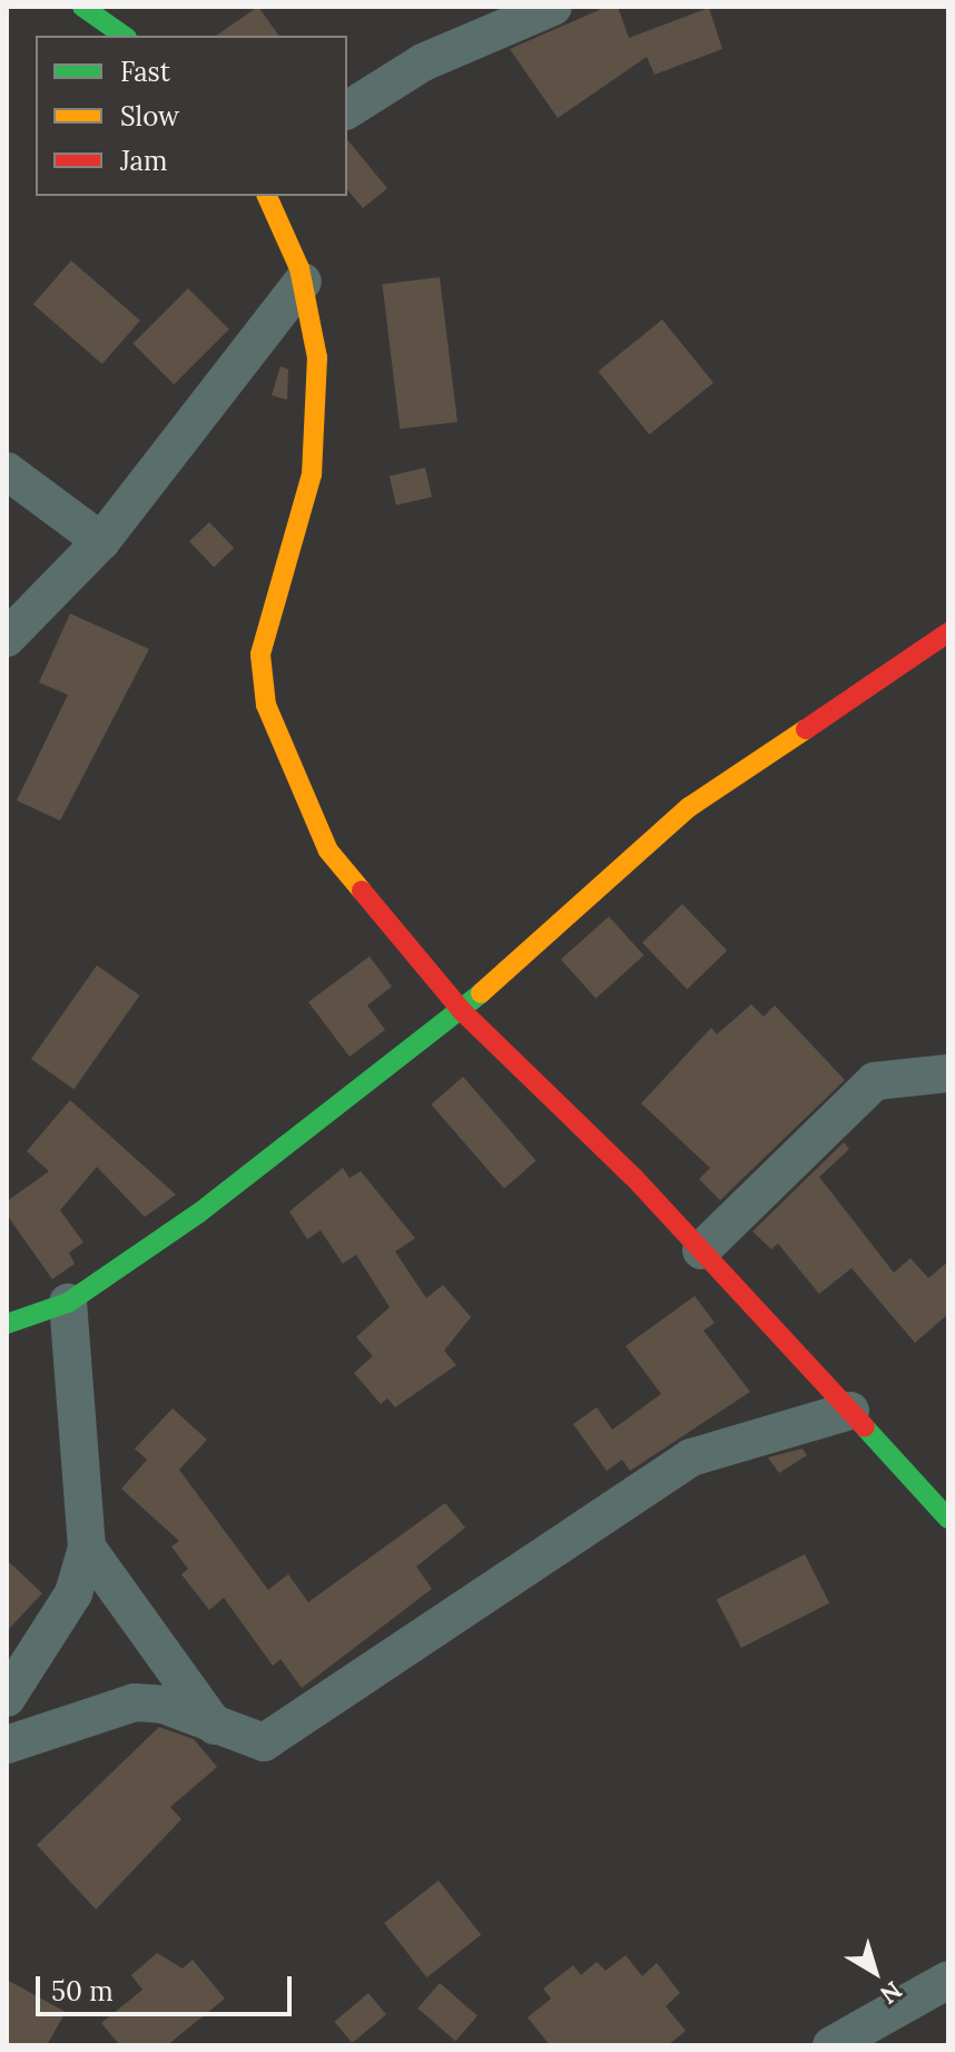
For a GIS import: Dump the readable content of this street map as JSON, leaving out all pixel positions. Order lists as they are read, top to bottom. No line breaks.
{"legend":["Fast","Slow","Jam"],"scale_bar":"50 m","north":"bottom right"}
